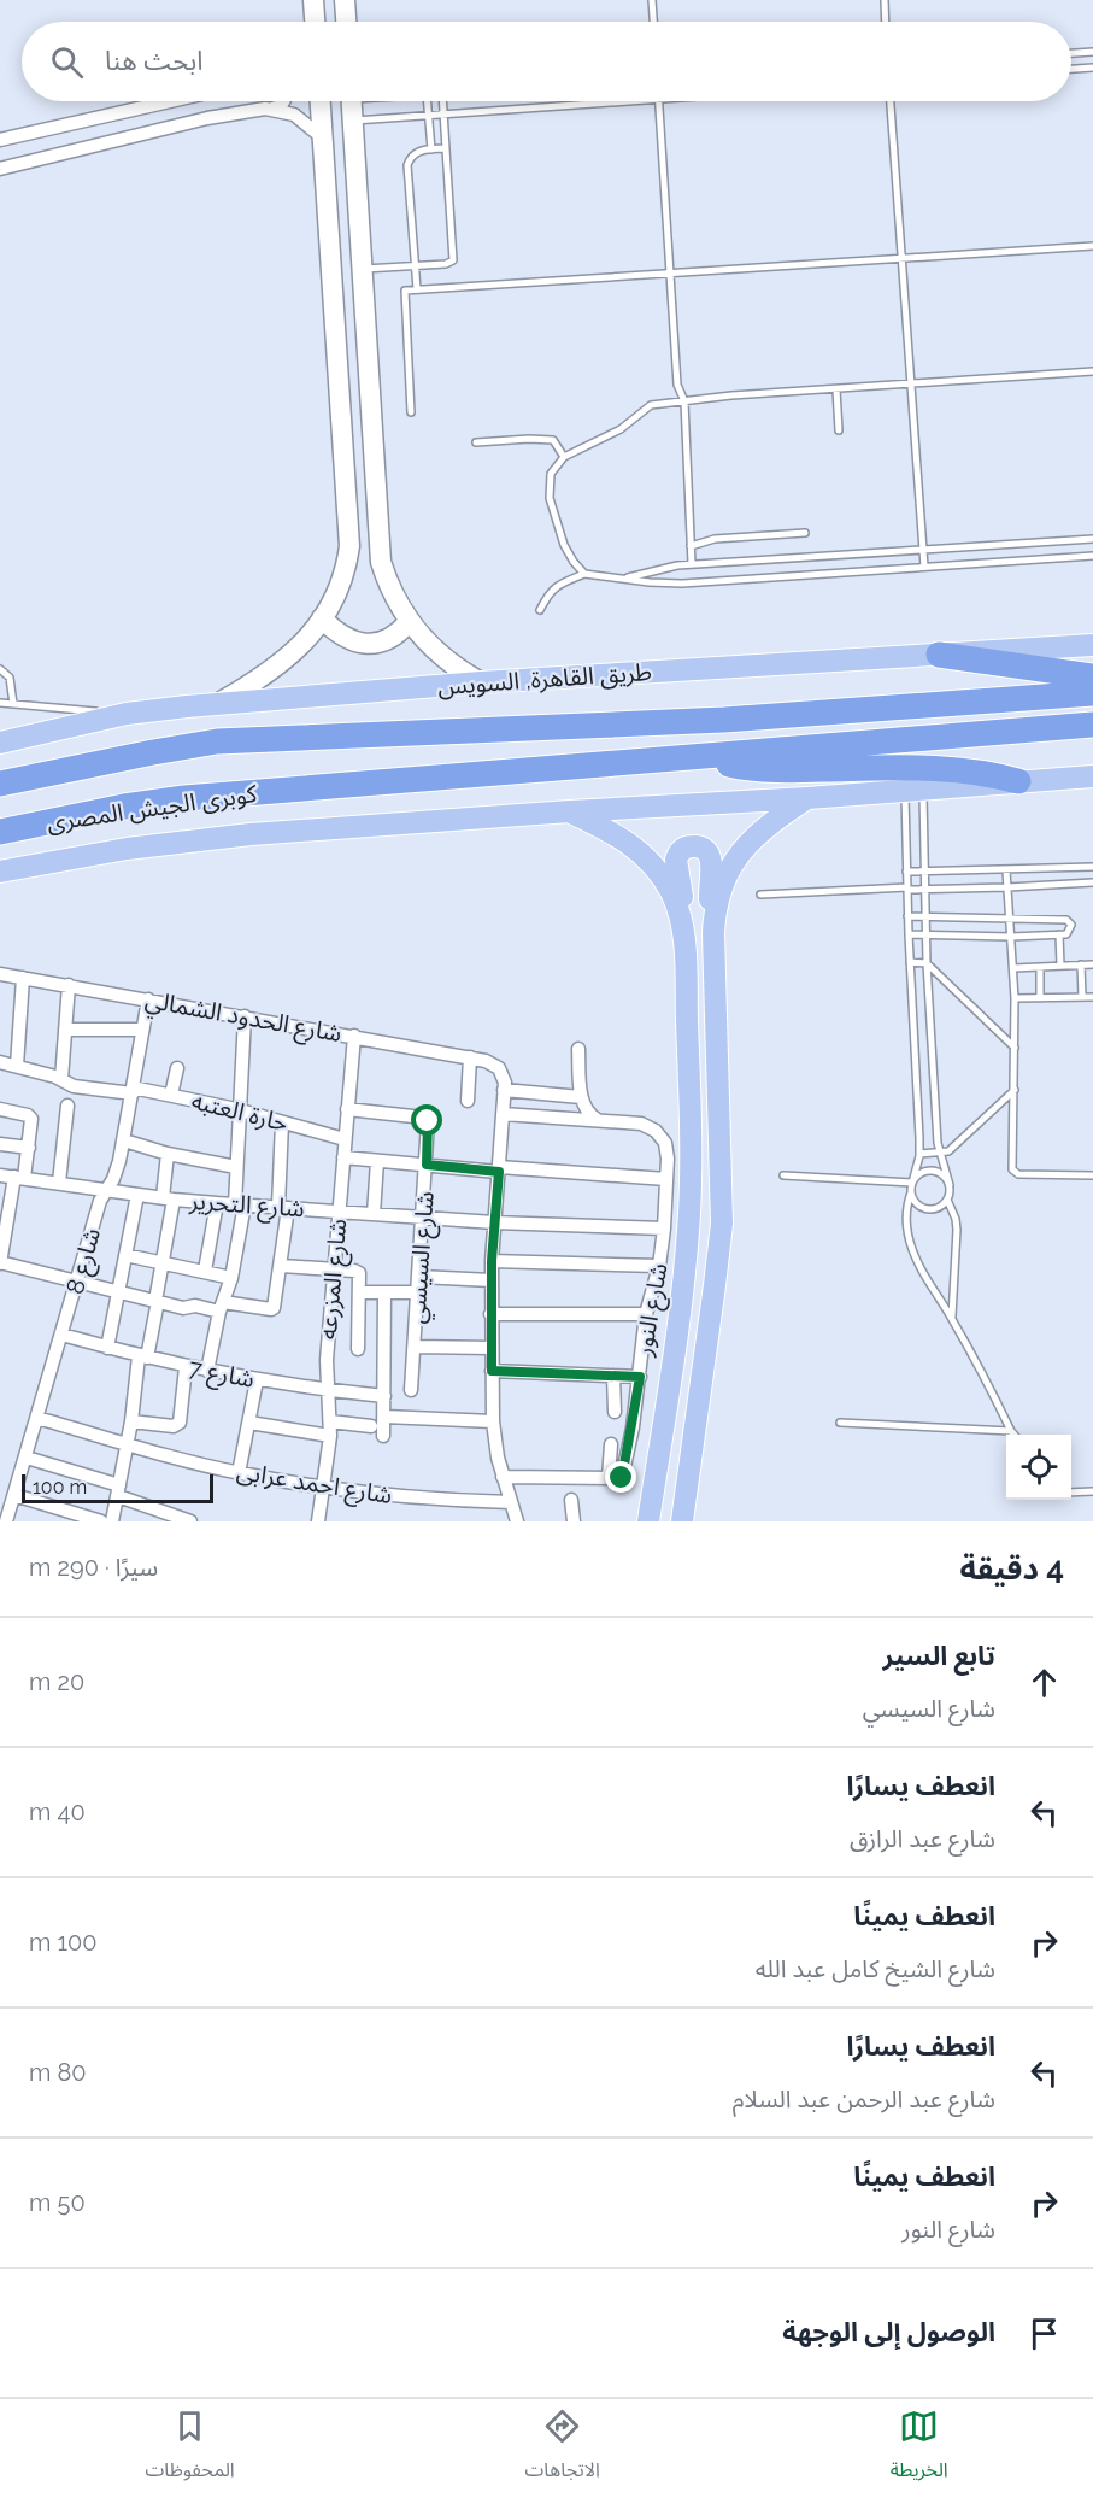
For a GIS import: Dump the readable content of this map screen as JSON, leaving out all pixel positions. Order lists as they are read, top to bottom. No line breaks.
{"streets":{"highway":["طريق القاهرة, السويس","كوبرى الجيش المصرى"],"street":["شارع الحدود الشمالي","حارة العتبه","شارع التحرير","شارع السيسي","شارع 8","شارع المزرعه","شارع النور","شارع 7","شارع احمد عرابى"]},"crossings":[["طريق القاهرة, السويس","كوبرى الجيش المصرى"],["شارع الحدود الشمالي","شارع 8"],["شارع الحدود الشمالي","شارع المزرعه"],["حارة العتبه","شارع 8"],["حارة العتبه","شارع المزرعه"],["شارع التحرير","شارع السيسي"],["شارع التحرير","شارع 8"],["شارع التحرير","شارع المزرعه"],["شارع التحرير","شارع النور"],["شارع السيسي","شارع المزرعه"],["شارع 8","شارع 7"],["شارع 8","شارع احمد عرابى"],["شارع المزرعه","شارع 7"],["شارع المزرعه","شارع احمد عرابى"]],"scale_bar":"100 m","page":{"search":"ابحث هنا","scale":"100 m","heading":["4 دقيقة","سيرًا · 290 m"],"list":[["تابع السير","شارع السيسي","20 m"],["انعطف يسارًا","شارع عبد الرازق","40 m"],["انعطف يمينًا","شارع الشيخ كامل عبد الله","100 m"],["انعطف يسارًا","شارع عبد الرحمن عبد السلام","80 m"],["انعطف يمينًا","شارع النور","50 m"],"الوصول إلى الوجهة"],"nav":["الخريطة","الاتجاهات","المحفوظات"]}}
